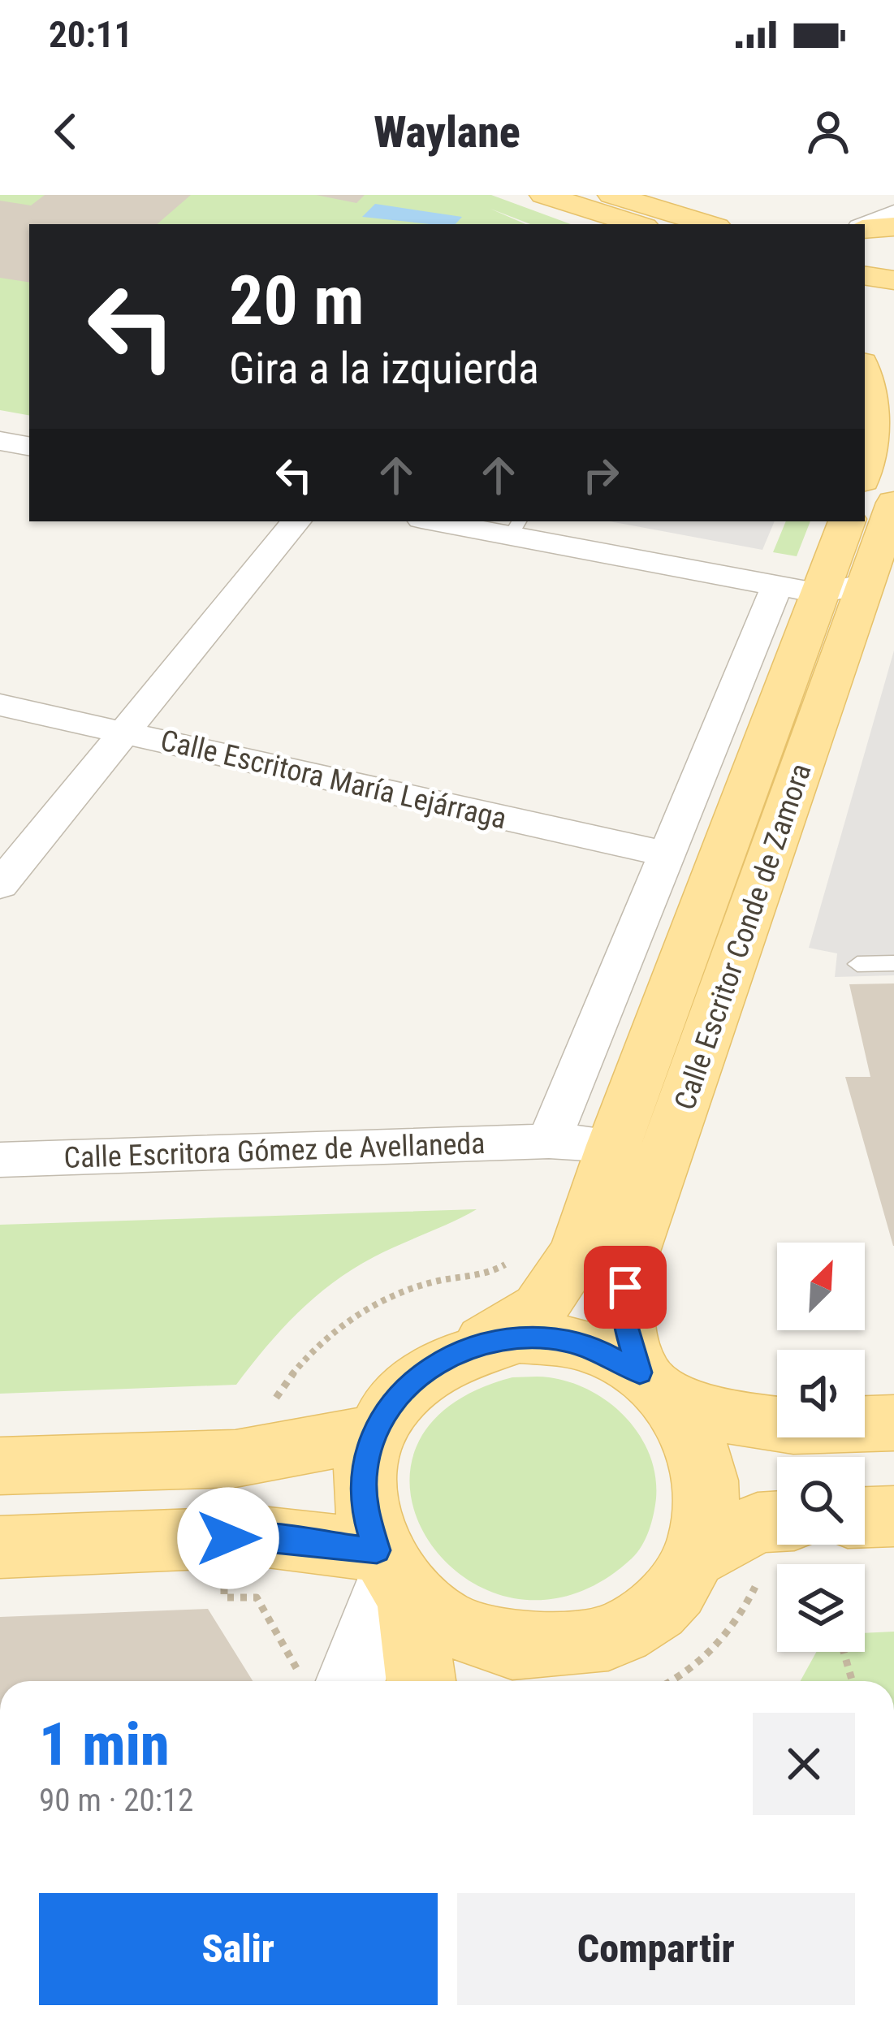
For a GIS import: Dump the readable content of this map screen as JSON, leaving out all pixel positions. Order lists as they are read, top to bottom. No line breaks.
{"streets":{"main road":["Calle Escritor Conde de Zamora"],"street":["Calle Escritora María Lejárraga","Calle Escritora Gómez de Avellaneda"]},"crossings":[["Calle Escritora María Lejárraga","Calle Escritor Conde de Zamora"],["Calle Escritor Conde de Zamora","Calle Escritora Gómez de Avellaneda"]],"north":"top right","page":{"status":"20:11","header":"Waylane","turn":["20 m","Gira a la izquierda"],"heading":["1 min","90 m · 20:12"],"buttons":["Salir","Compartir"]}}
